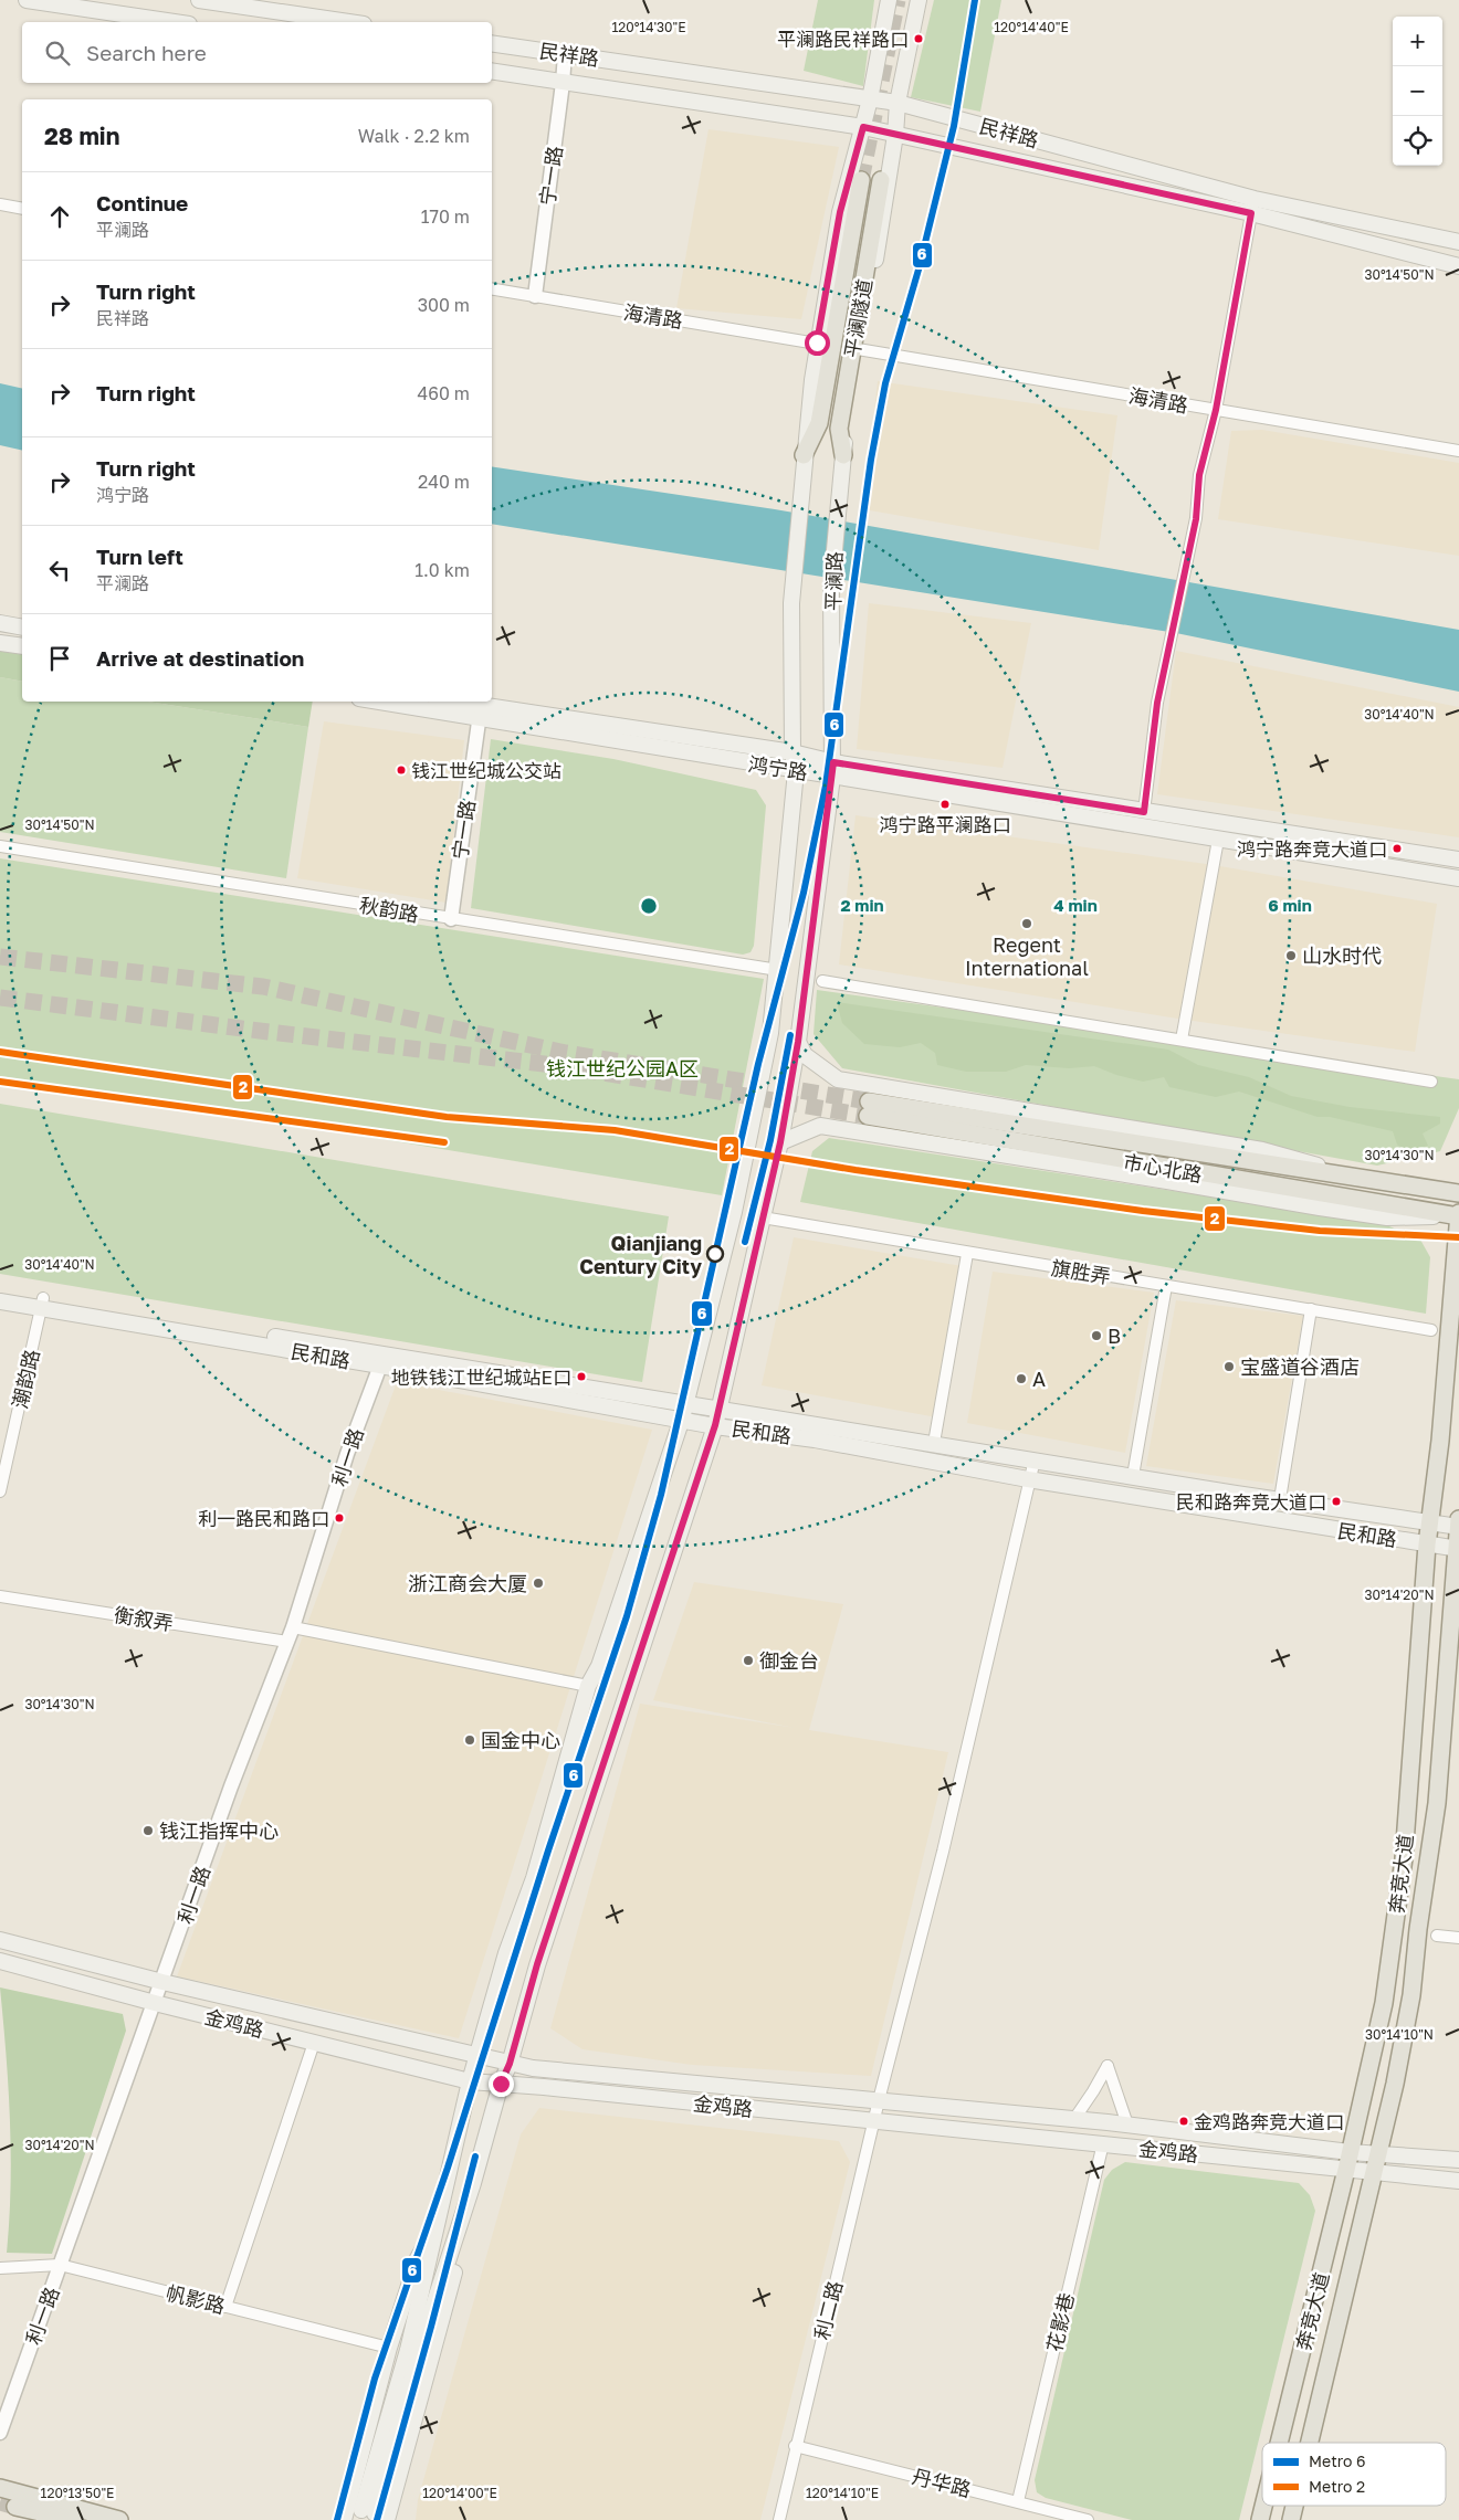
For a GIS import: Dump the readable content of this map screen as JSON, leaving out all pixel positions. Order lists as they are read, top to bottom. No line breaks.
{"streets":{"main road":["民祥路","平澜隧道","平澜路","鸿宁路","市心北路","民和路","奔竞大道","金鸡路"],"street":["宁一路","海清路","秋韵路","旗胜弄","潮韵路","利一路","衡叙弄","帆影路","利二路","花影巷","丹华路"]},"crossings":[["民祥路","宁一路"],["民祥路","平澜路"],["宁一路","海清路"],["宁一路","鸿宁路"],["宁一路","秋韵路"],["海清路","平澜路"],["平澜隧道","平澜路"],["平澜路","鸿宁路"],["平澜路","秋韵路"],["平澜路","旗胜弄"],["平澜路","民和路"],["平澜路","金鸡路"],["市心北路","奔竞大道"],["民和路","潮韵路"],["民和路","利一路"],["民和路","奔竞大道"],["民和路","利二路"],["利一路","衡叙弄"],["利一路","金鸡路"],["利一路","帆影路"],["奔竞大道","金鸡路"],["金鸡路","利二路"],["金鸡路","花影巷"],["利二路","丹华路"],["花影巷","丹华路"]],"parks":["钱江世纪公园A区"],"places":["平澜路民祥路口","钱江世纪城公交站","鸿宁路平澜路口","鸿宁路奔竞大道口","Regent International","山水时代","Qianjiang Century City","B","宝盛道谷酒店","地铁钱江世纪城站E口","A","民和路奔竞大道口","利一路民和路口","浙江商会大厦","御金台","国金中心","钱江指挥中心","金鸡路奔竞大道口"],"lines":["metro line 6","metro line 2"],"legend":["Metro 6","Metro 2"],"page":{"map_buttons":["+","−"],"search":"Search here","heading":["28 min","Walk · 2.2 km"],"list":[["Continue","平澜路","170 m"],["Turn right","民祥路","300 m"],["Turn right","460 m"],["Turn right","鸿宁路","240 m"],["Turn left","平澜路","1.0 km"],"Arrive at destination"]},"coordinates":["120°14'30\"E","120°14'40\"E","30°14'50\"N","30°14'40\"N","30°14'30\"N","30°14'20\"N","30°14'10\"N","120°13'50\"E","120°14'00\"E","120°14'10\"E"],"rings":["2 min","4 min","6 min"]}
